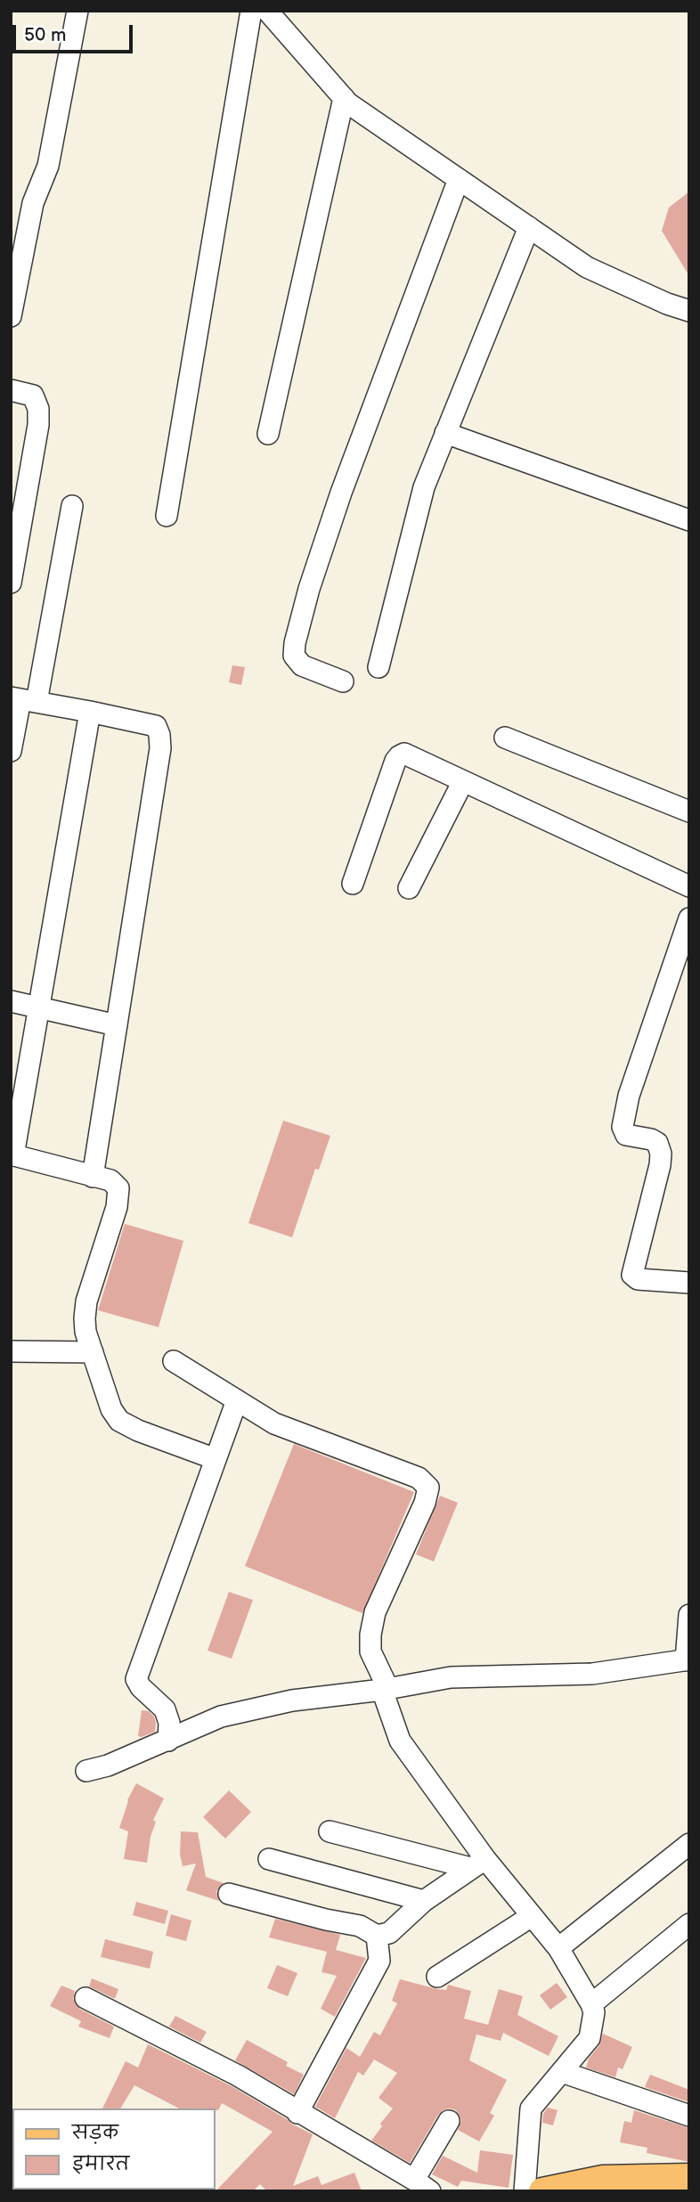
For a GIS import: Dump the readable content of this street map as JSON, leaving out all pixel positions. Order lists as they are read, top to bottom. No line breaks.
{"legend":["सड़क","इमारत"],"scale_bar":"50 m"}
